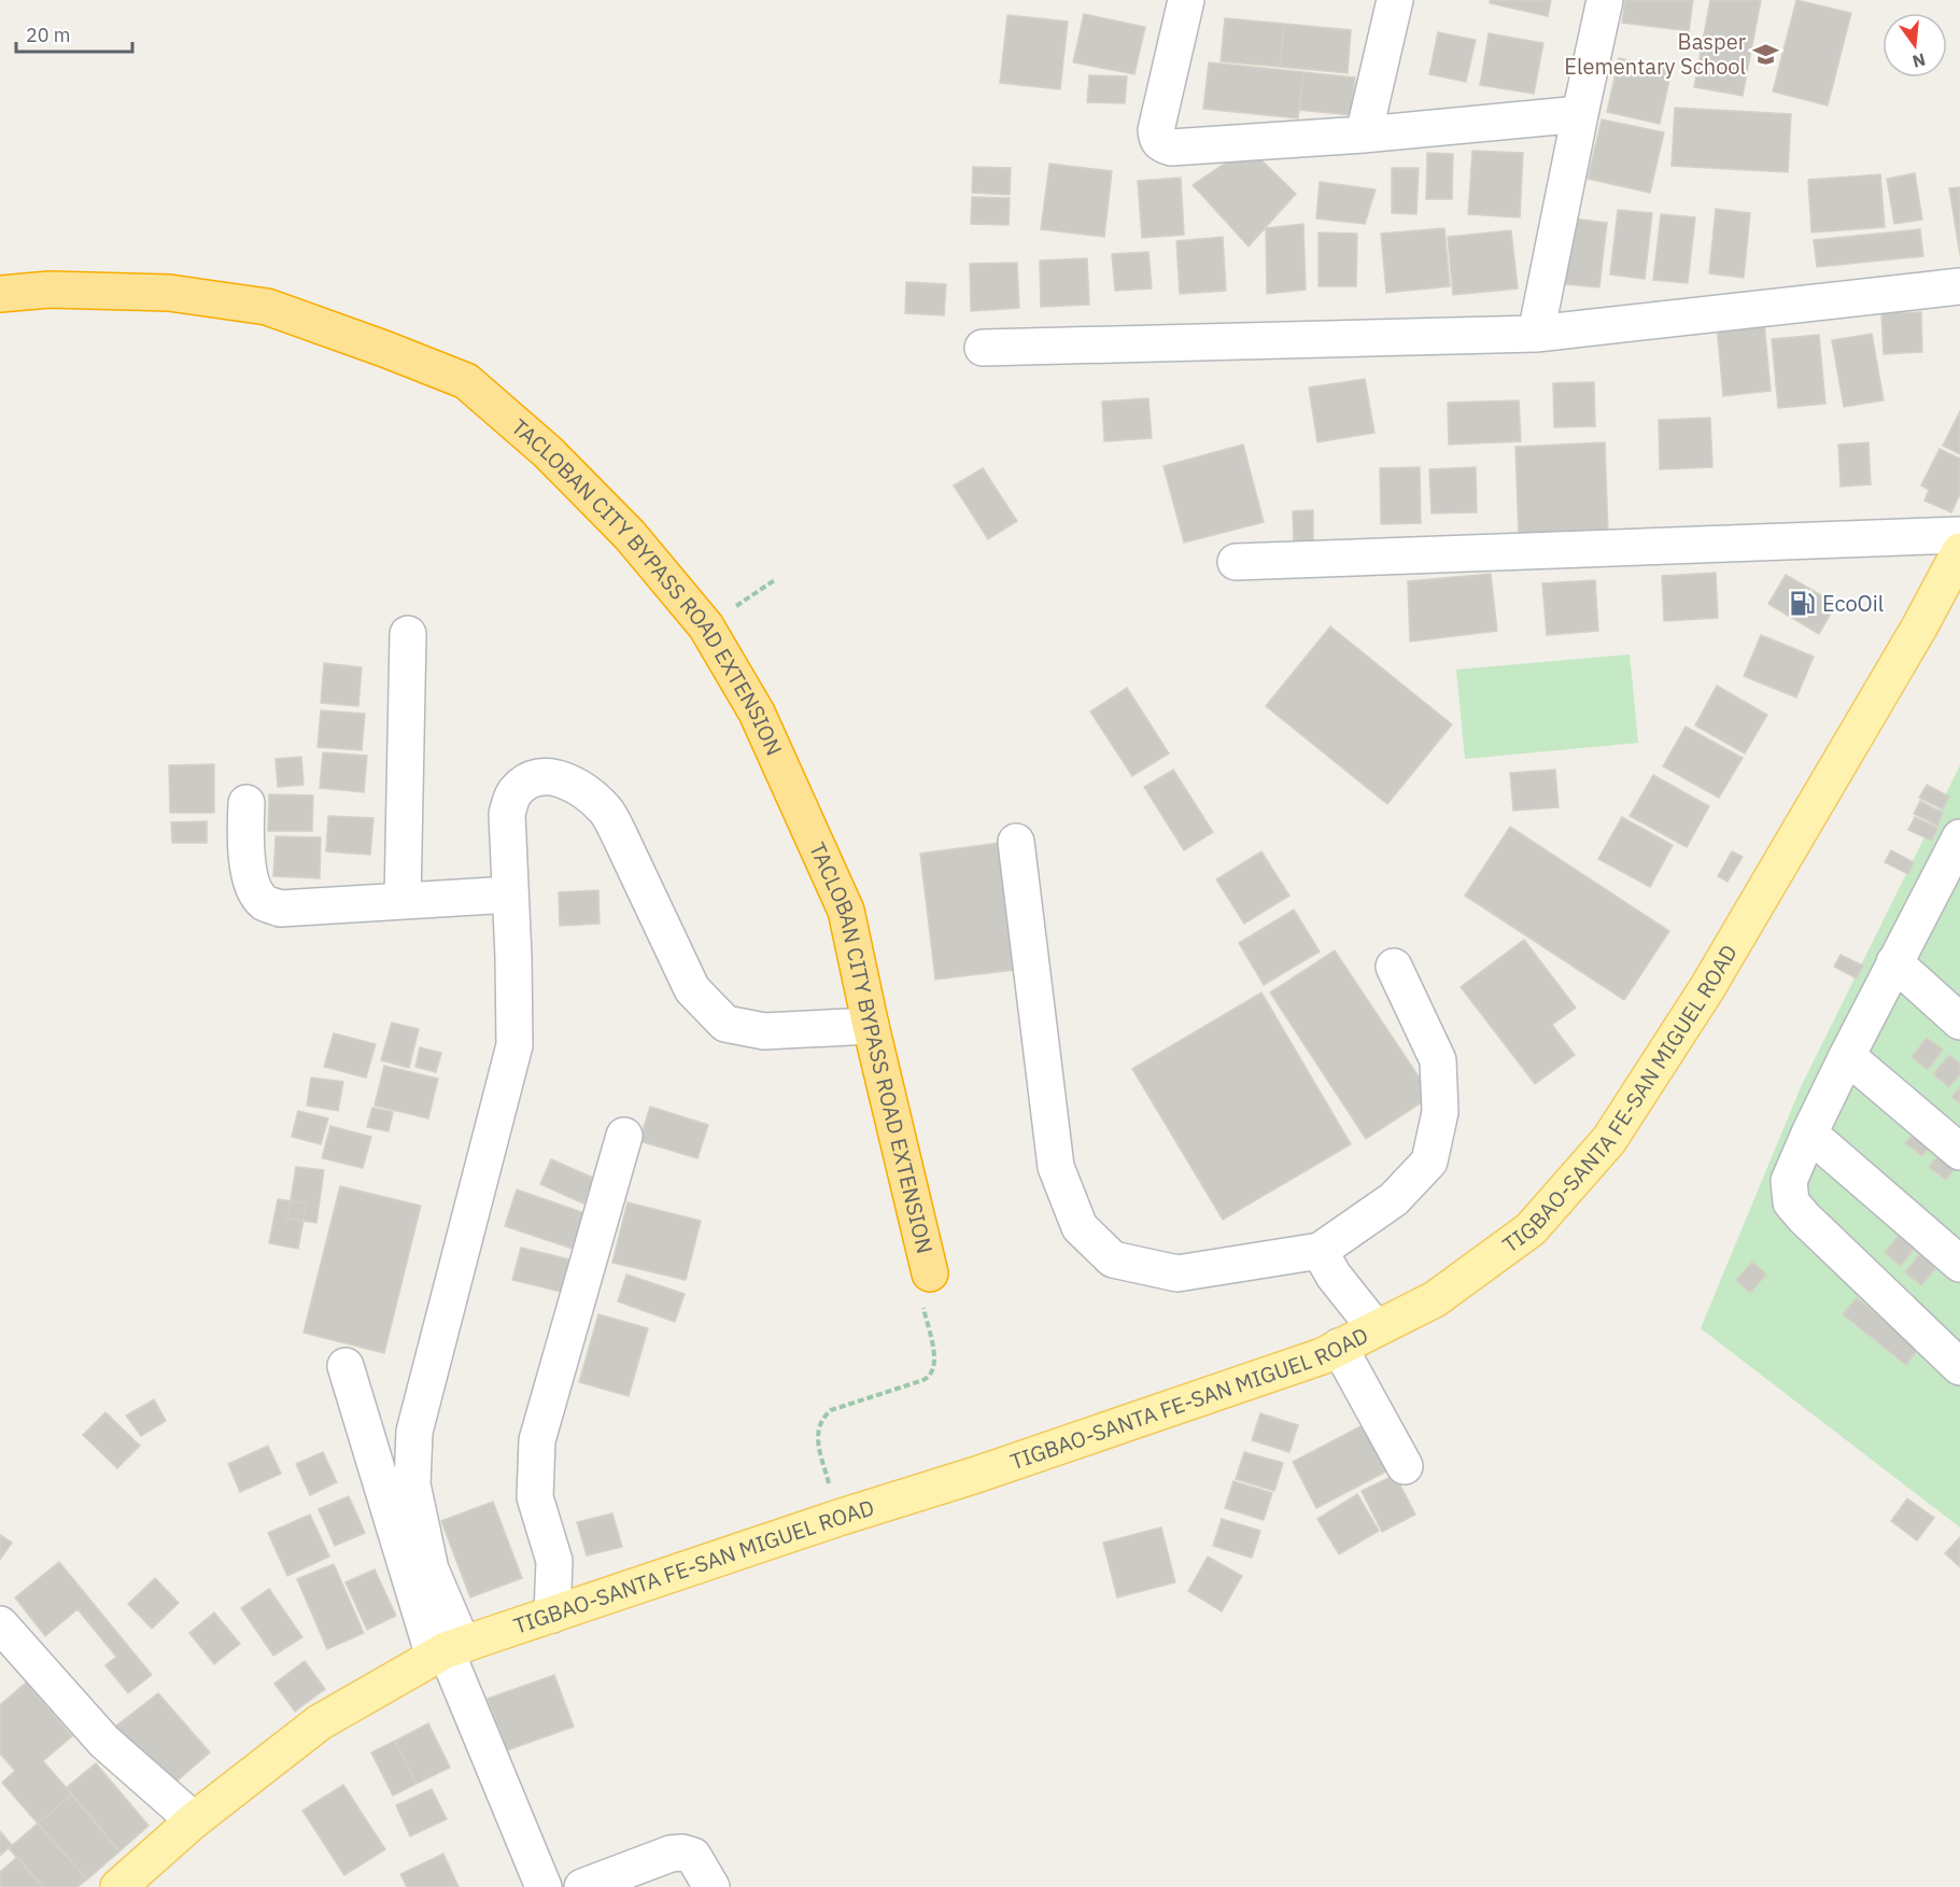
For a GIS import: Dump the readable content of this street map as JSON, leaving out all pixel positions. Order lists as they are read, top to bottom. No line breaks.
{"streets":{"highway":["TACLOBAN CITY BYPASS ROAD EXTENSION"],"main road":["TIGBAO-SANTA FE-SAN MIGUEL ROAD"]},"places":{"school or university":["Basper Elementary School"],"fuel station":["EcoOil"]},"scale_bar":"20 m","north":"bottom"}
